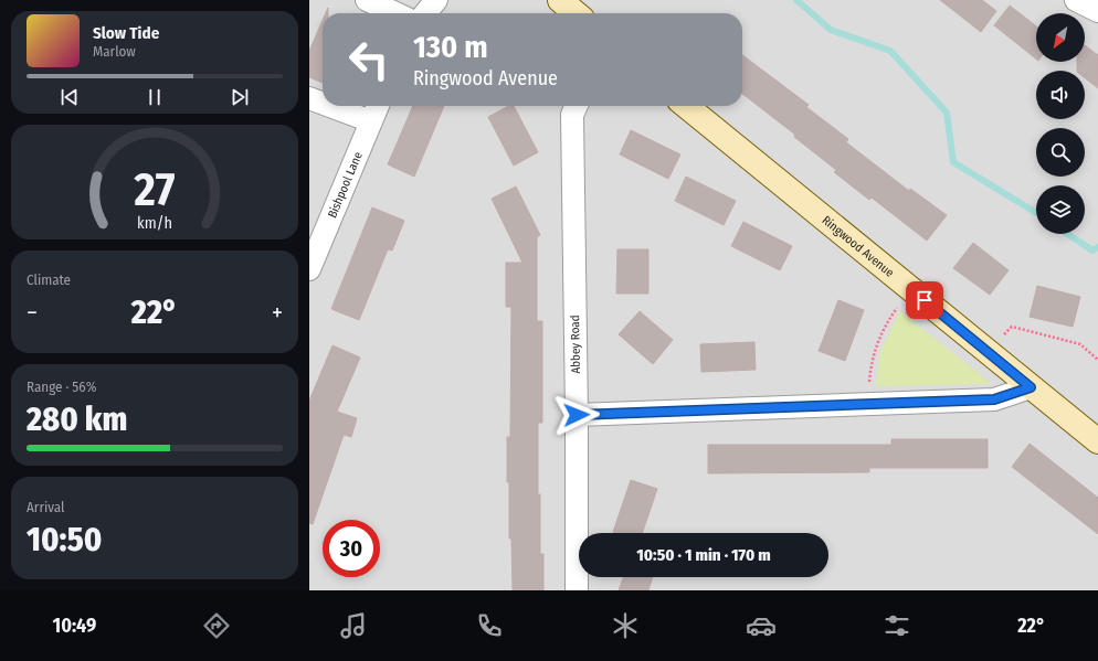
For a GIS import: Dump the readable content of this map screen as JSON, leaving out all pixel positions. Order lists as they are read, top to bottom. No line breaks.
{"streets":{"street":["Bishpool Lane","Ringwood Avenue","Abbey Road"]},"north":"bottom left","page":{"turn":["130 m","Ringwood Avenue"],"song":["Slow Tide","Marlow"],"tile":["Climate",["Range · 56%","280 km"],["Arrival","10:50"]],"heat":["−","22°","+"],"limit":"30","trip":"10:50 · 1 min · 170 m","tabs":["10:49","22°"],"gauge":["27","km/h"]}}
